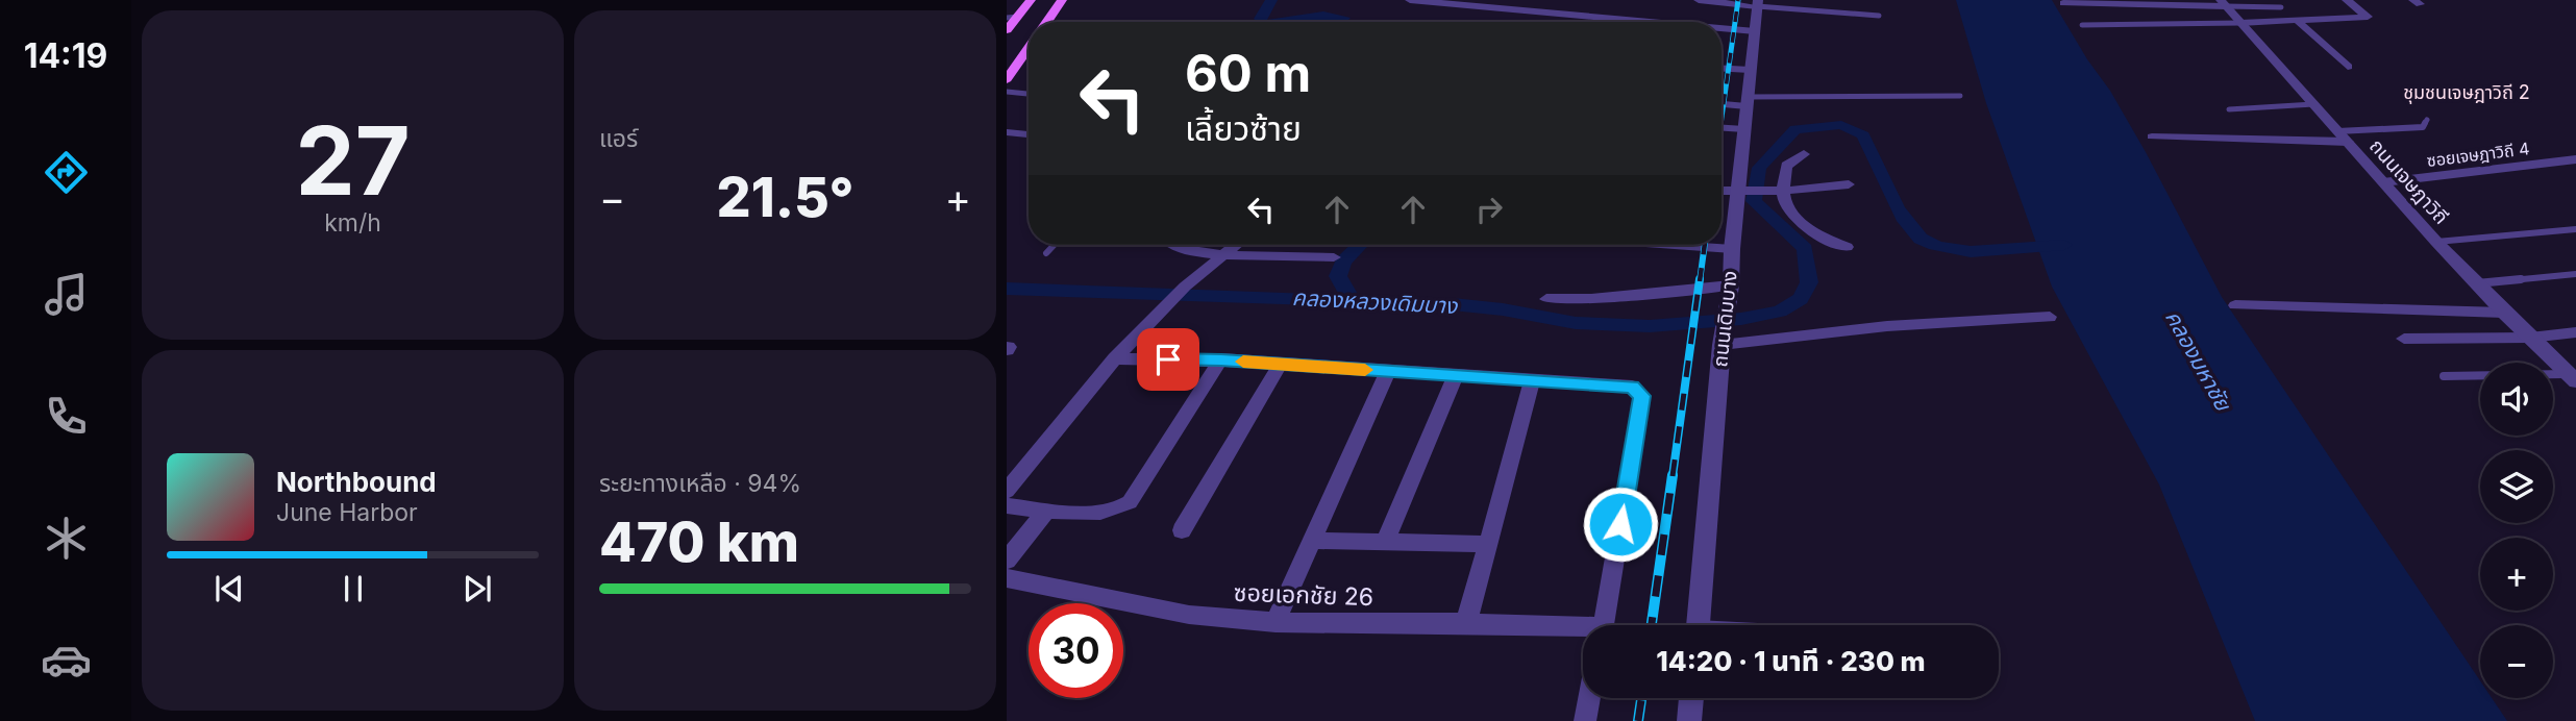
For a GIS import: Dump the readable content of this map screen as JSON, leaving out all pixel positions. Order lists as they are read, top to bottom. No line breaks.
{"streets":{"street":["ซอยเจษฎาวิถี 4","ถนนเจษฎาวิถี","ถนนเดิมบาง","ซอยเอกชัย 26"]},"crossings":[["ซอยเจษฎาวิถี 4","ถนนเจษฎาวิถี"]],"districts":["ชุมชนเจษฎาวิถี 2"],"water":["คลองหลวงเดิมบาง","คลองมหาชัย"],"page":{"tabs":"14:19","tile":[["27","km/h"],"แอร์",["ระยะทางเหลือ · 94%","470 km"]],"turn":["60 m","เลี้ยวซ้าย"],"heat":["−","21.5°","+"],"map_buttons":["+","−"],"song":["Northbound","June Harbor"],"limit":"30","trip":"14:20 · 1 นาที · 230 m"}}
